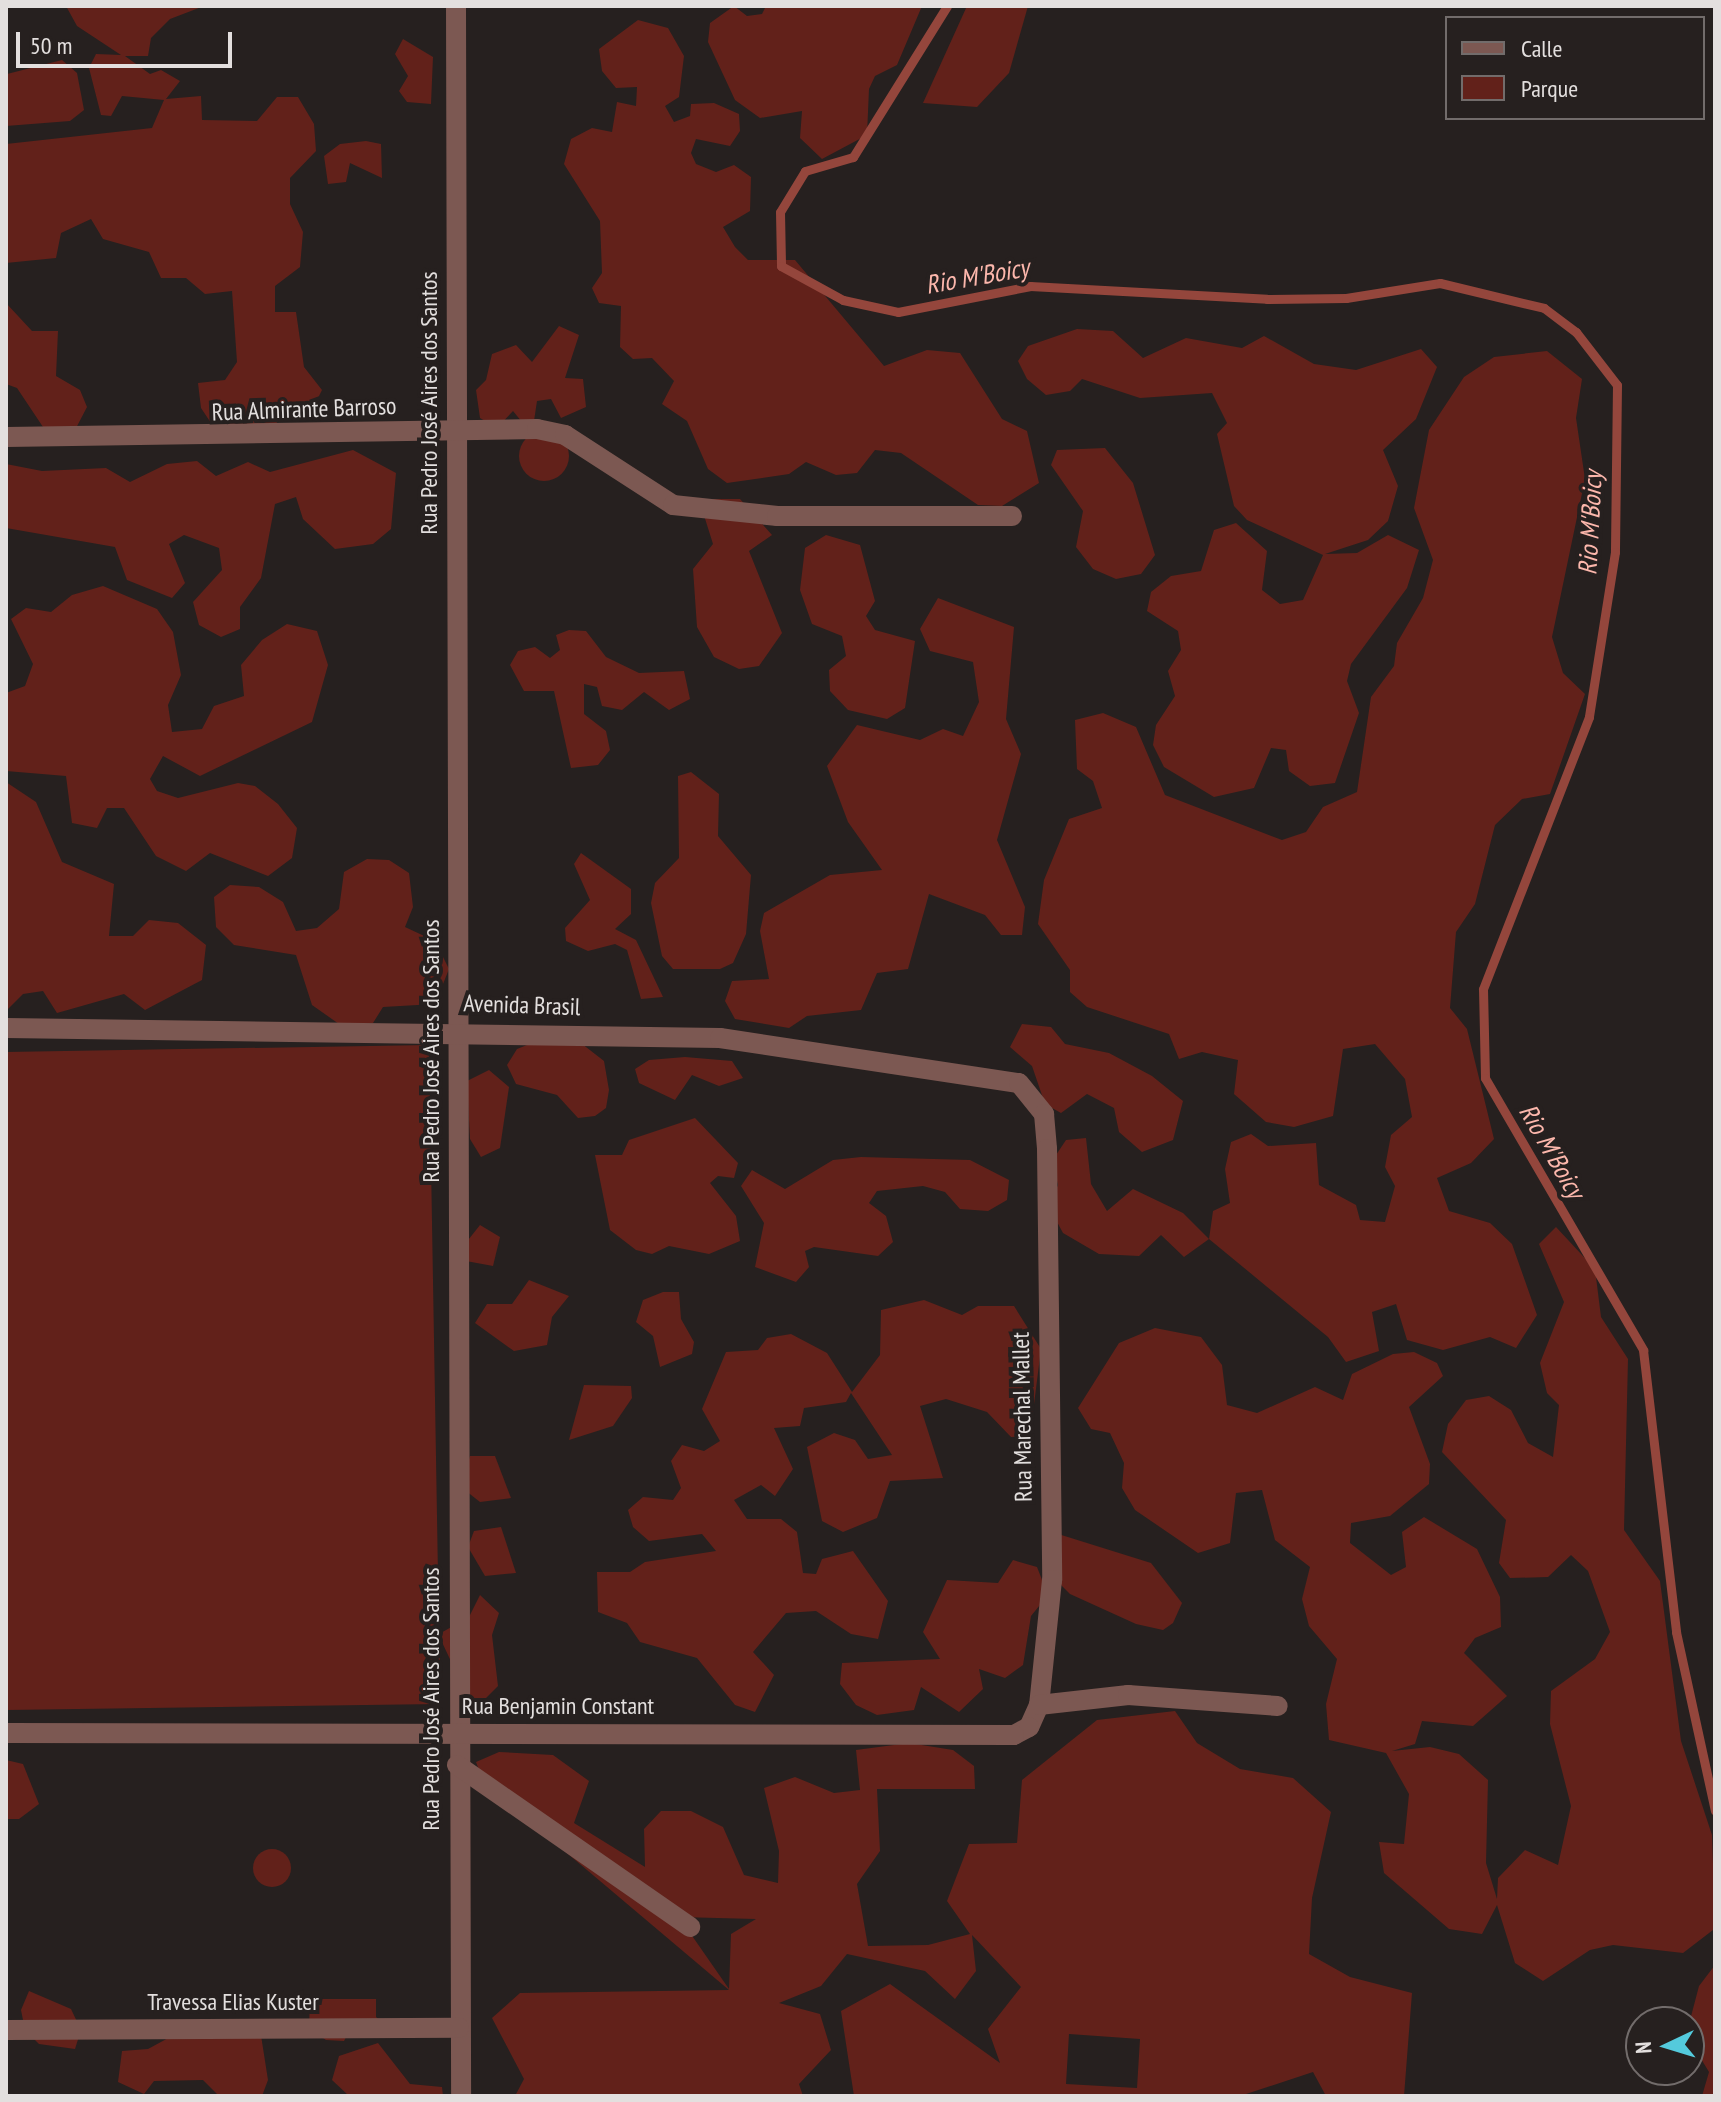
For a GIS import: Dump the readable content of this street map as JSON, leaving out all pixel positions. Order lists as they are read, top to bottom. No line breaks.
{"streets":{"street":["Rua Pedro José Aires dos Santos","Rua Almirante Barroso","Avenida Brasil","Rua Marechal Mallet","Rua Benjamin Constant","Travessa Elias Kuster"]},"crossings":[["Rua Pedro José Aires dos Santos","Rua Almirante Barroso"],["Rua Pedro José Aires dos Santos","Avenida Brasil"],["Rua Pedro José Aires dos Santos","Rua Benjamin Constant"],["Rua Pedro José Aires dos Santos","Travessa Elias Kuster"],["Avenida Brasil","Rua Marechal Mallet"],["Rua Marechal Mallet","Rua Benjamin Constant"]],"water":["Rio M'Boicy"],"legend":["Calle","Parque"],"scale_bar":"50 m","north":"left"}
